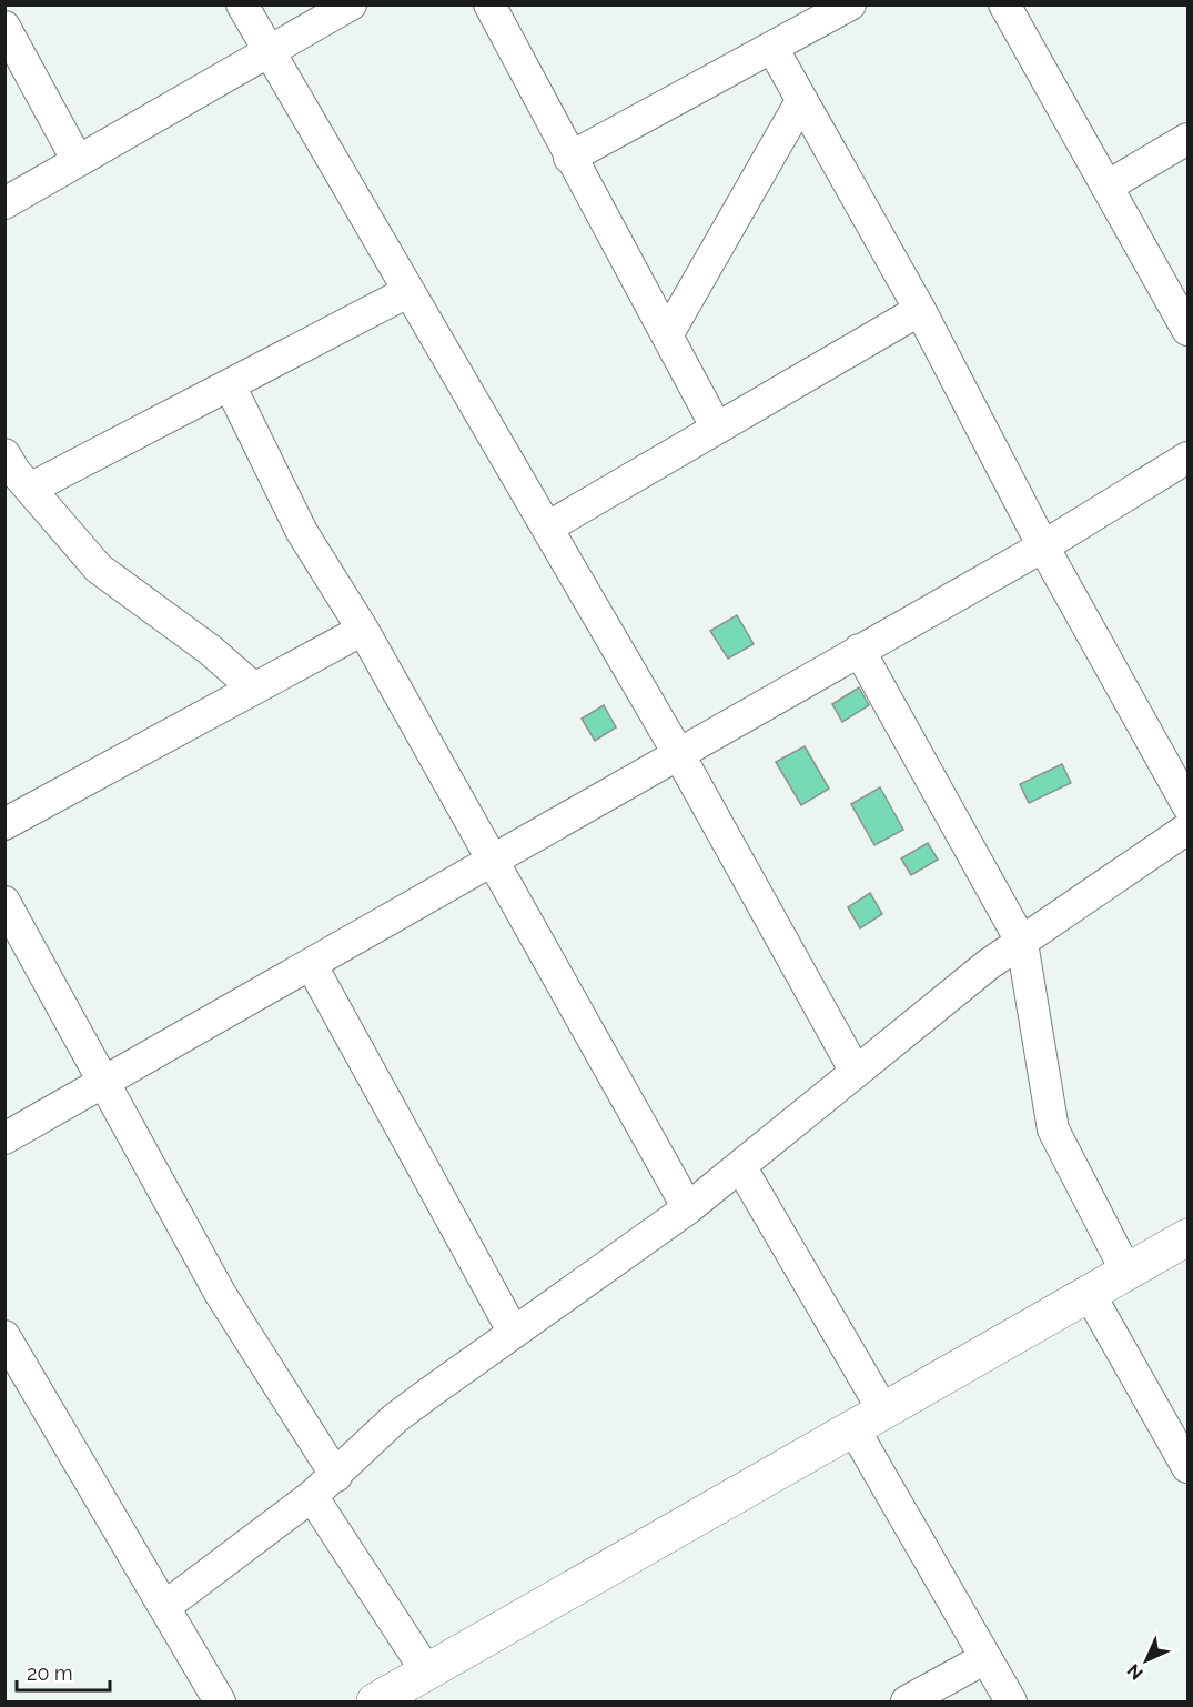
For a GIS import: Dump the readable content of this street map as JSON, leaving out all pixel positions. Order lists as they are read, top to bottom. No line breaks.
{"scale_bar":"20 m","north":"bottom left"}
